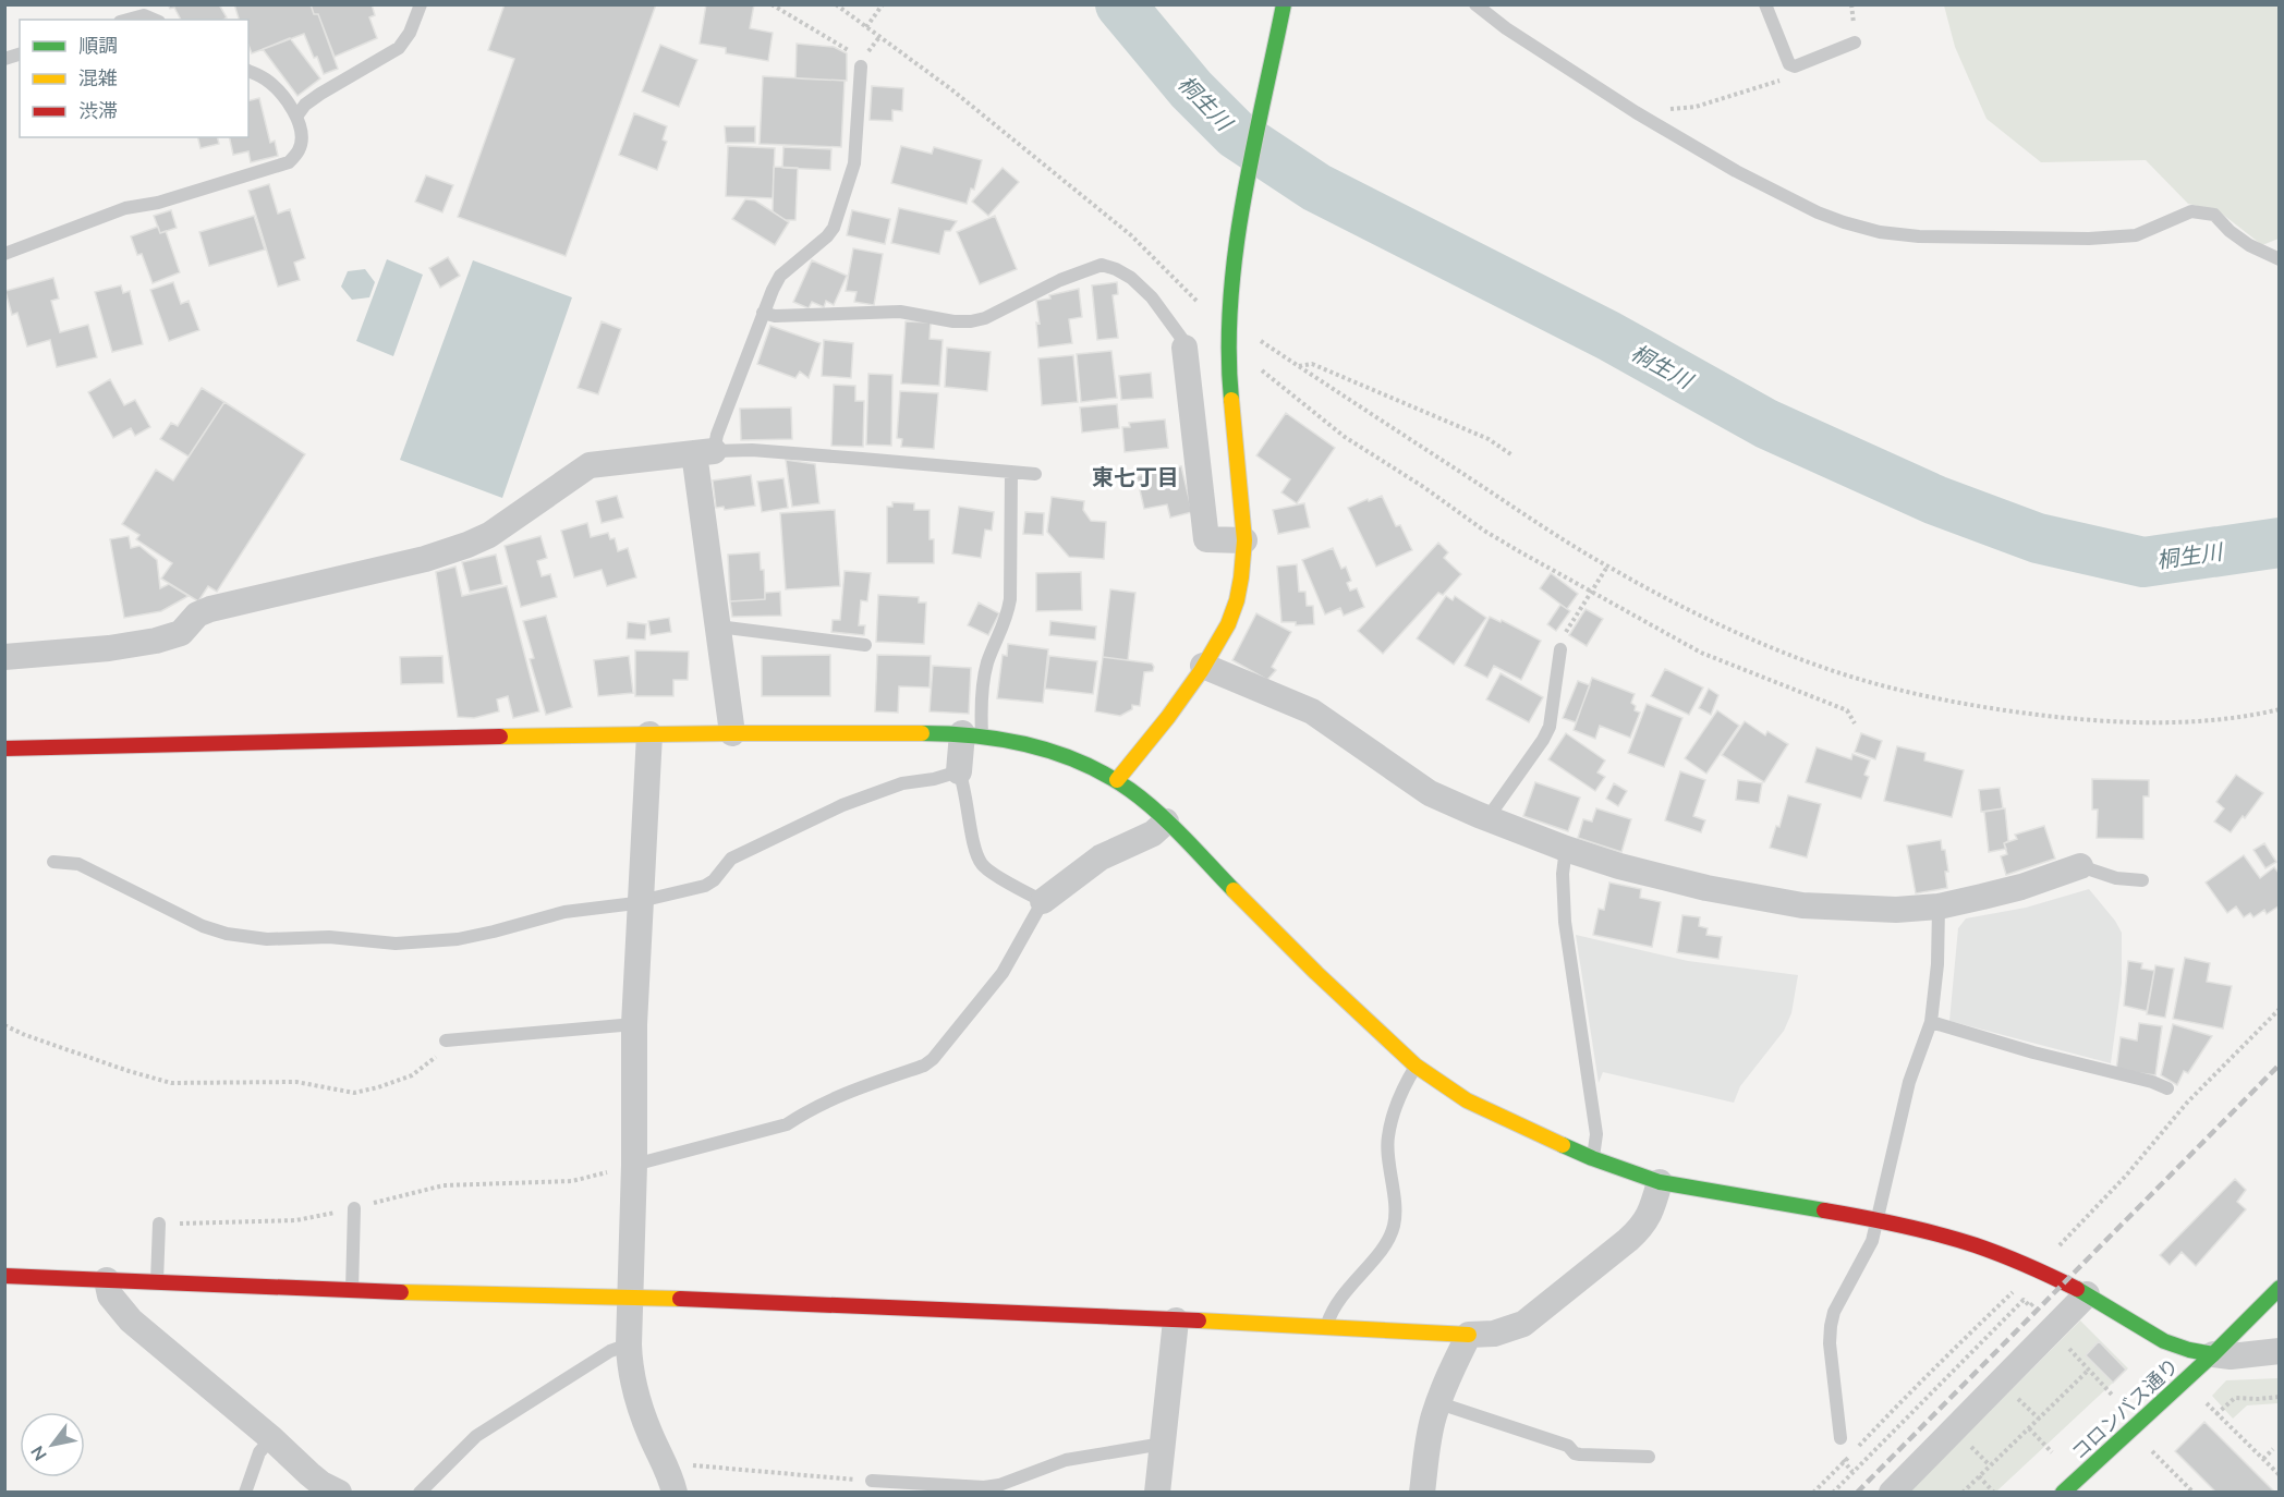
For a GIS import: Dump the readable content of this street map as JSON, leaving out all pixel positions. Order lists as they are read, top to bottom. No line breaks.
{"streets":{"street":["コロンバス通り"]},"districts":["東七丁目"],"water":["桐生川"],"legend":["順調","混雑","渋滞"],"north":"bottom left"}
